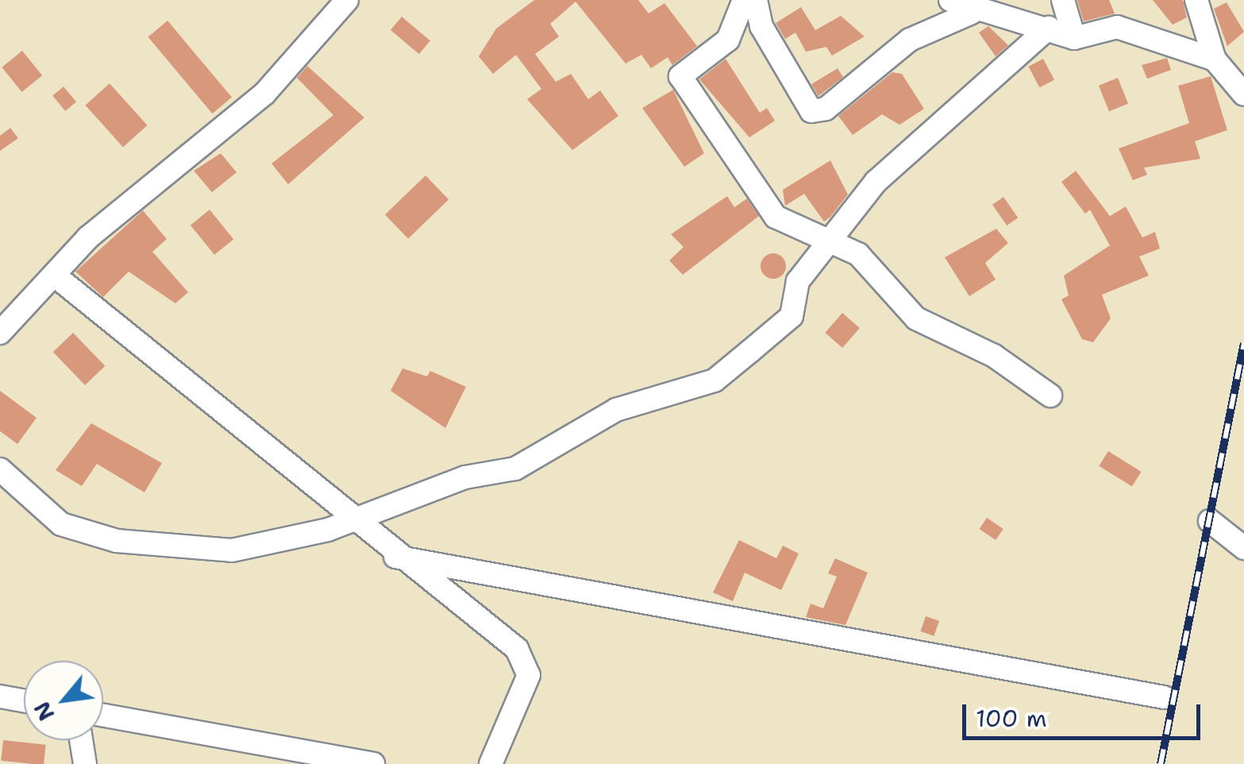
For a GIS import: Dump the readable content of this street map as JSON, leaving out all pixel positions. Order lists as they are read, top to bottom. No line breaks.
{"scale_bar":"100 m","north":"bottom left"}
